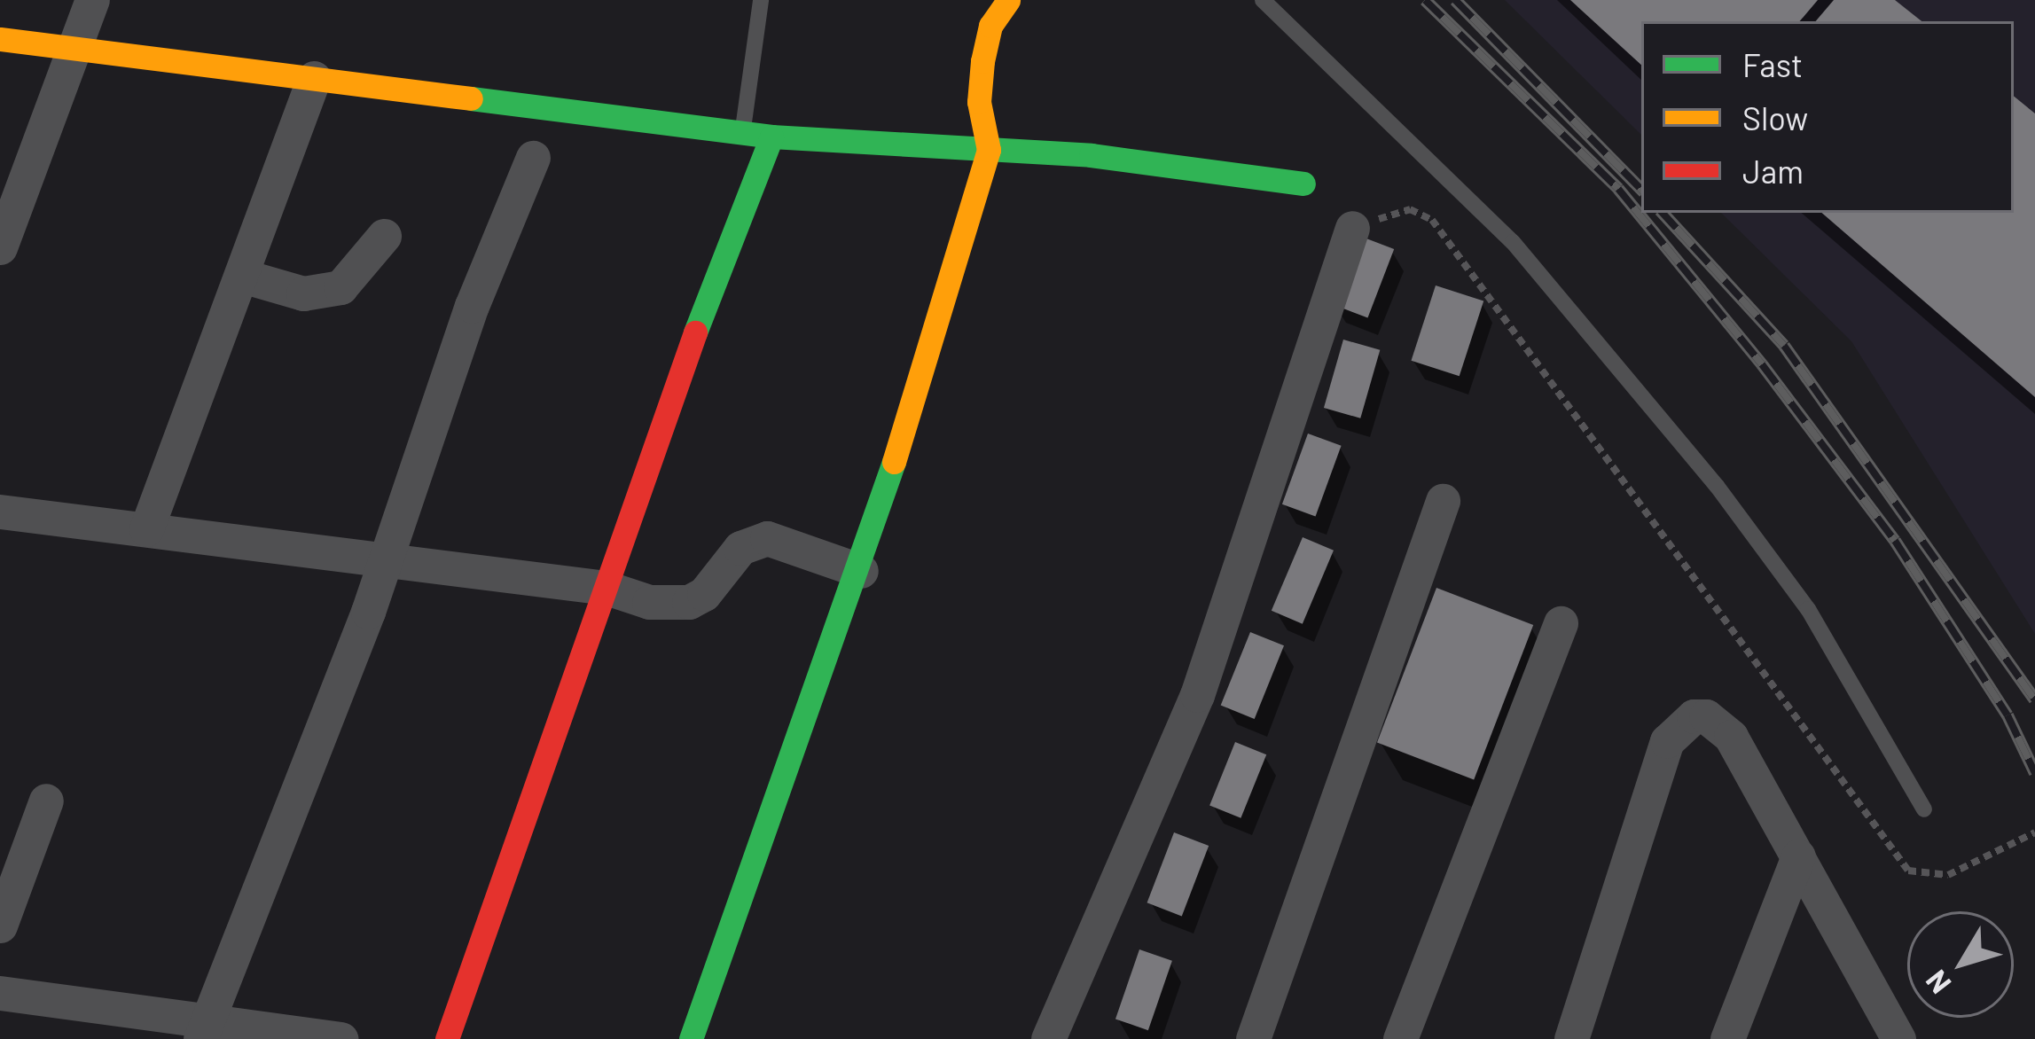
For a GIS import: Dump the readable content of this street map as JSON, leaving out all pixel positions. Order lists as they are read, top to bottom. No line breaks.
{"legend":["Fast","Slow","Jam"],"north":"bottom left"}
